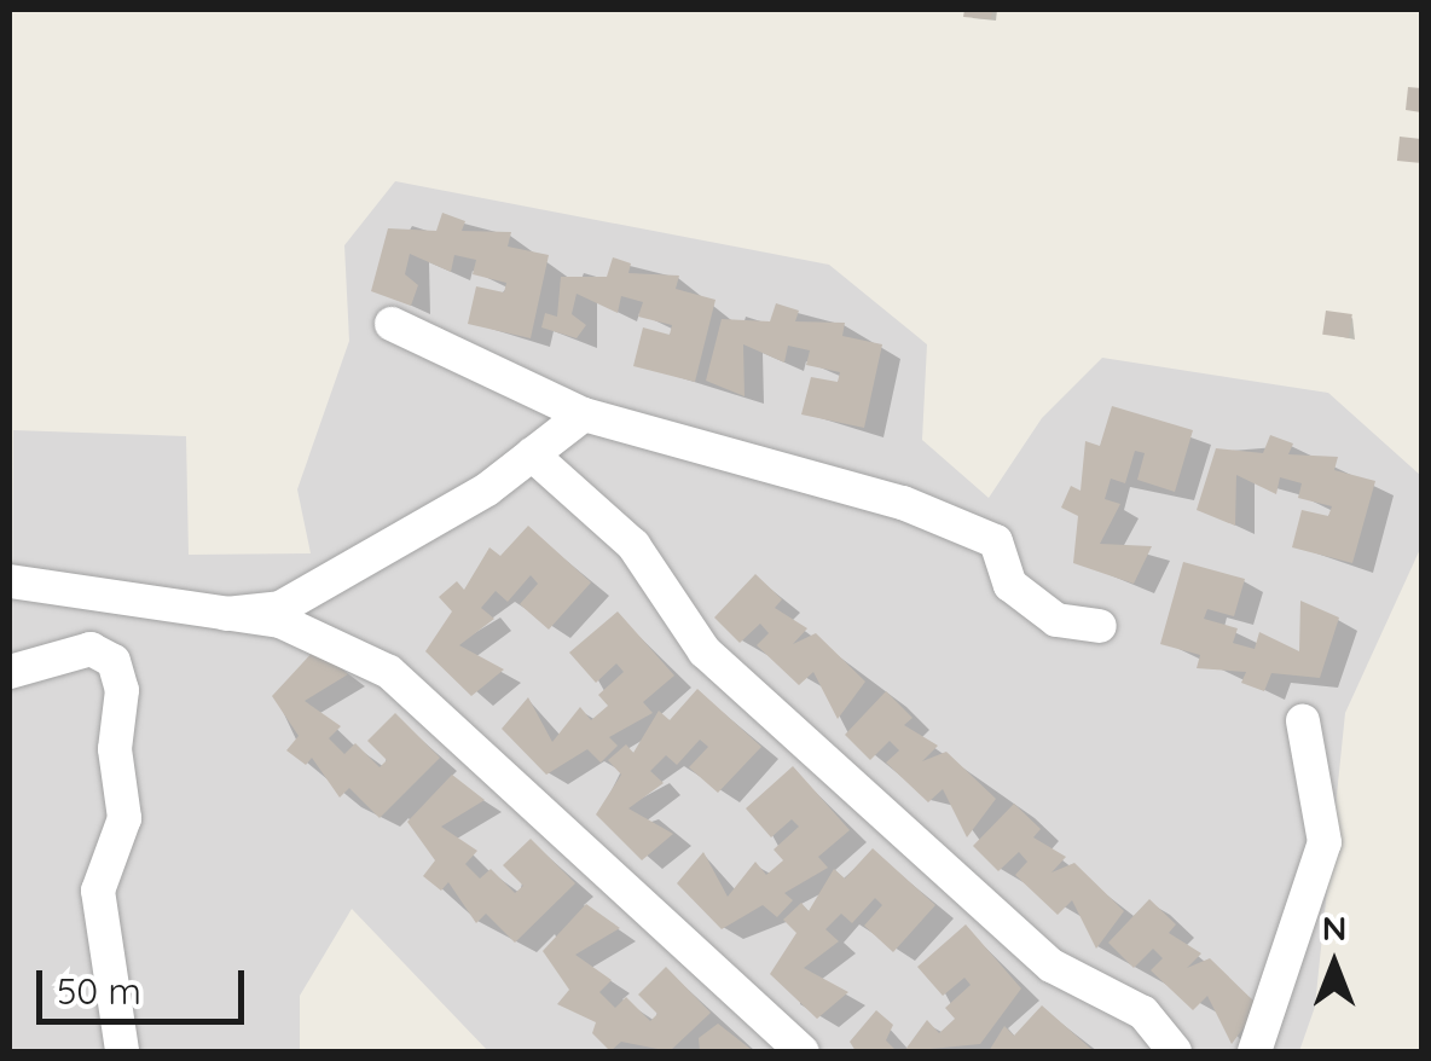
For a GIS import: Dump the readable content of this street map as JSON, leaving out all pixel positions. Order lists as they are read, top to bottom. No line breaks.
{"scale_bar":"50 m","north":"top"}
